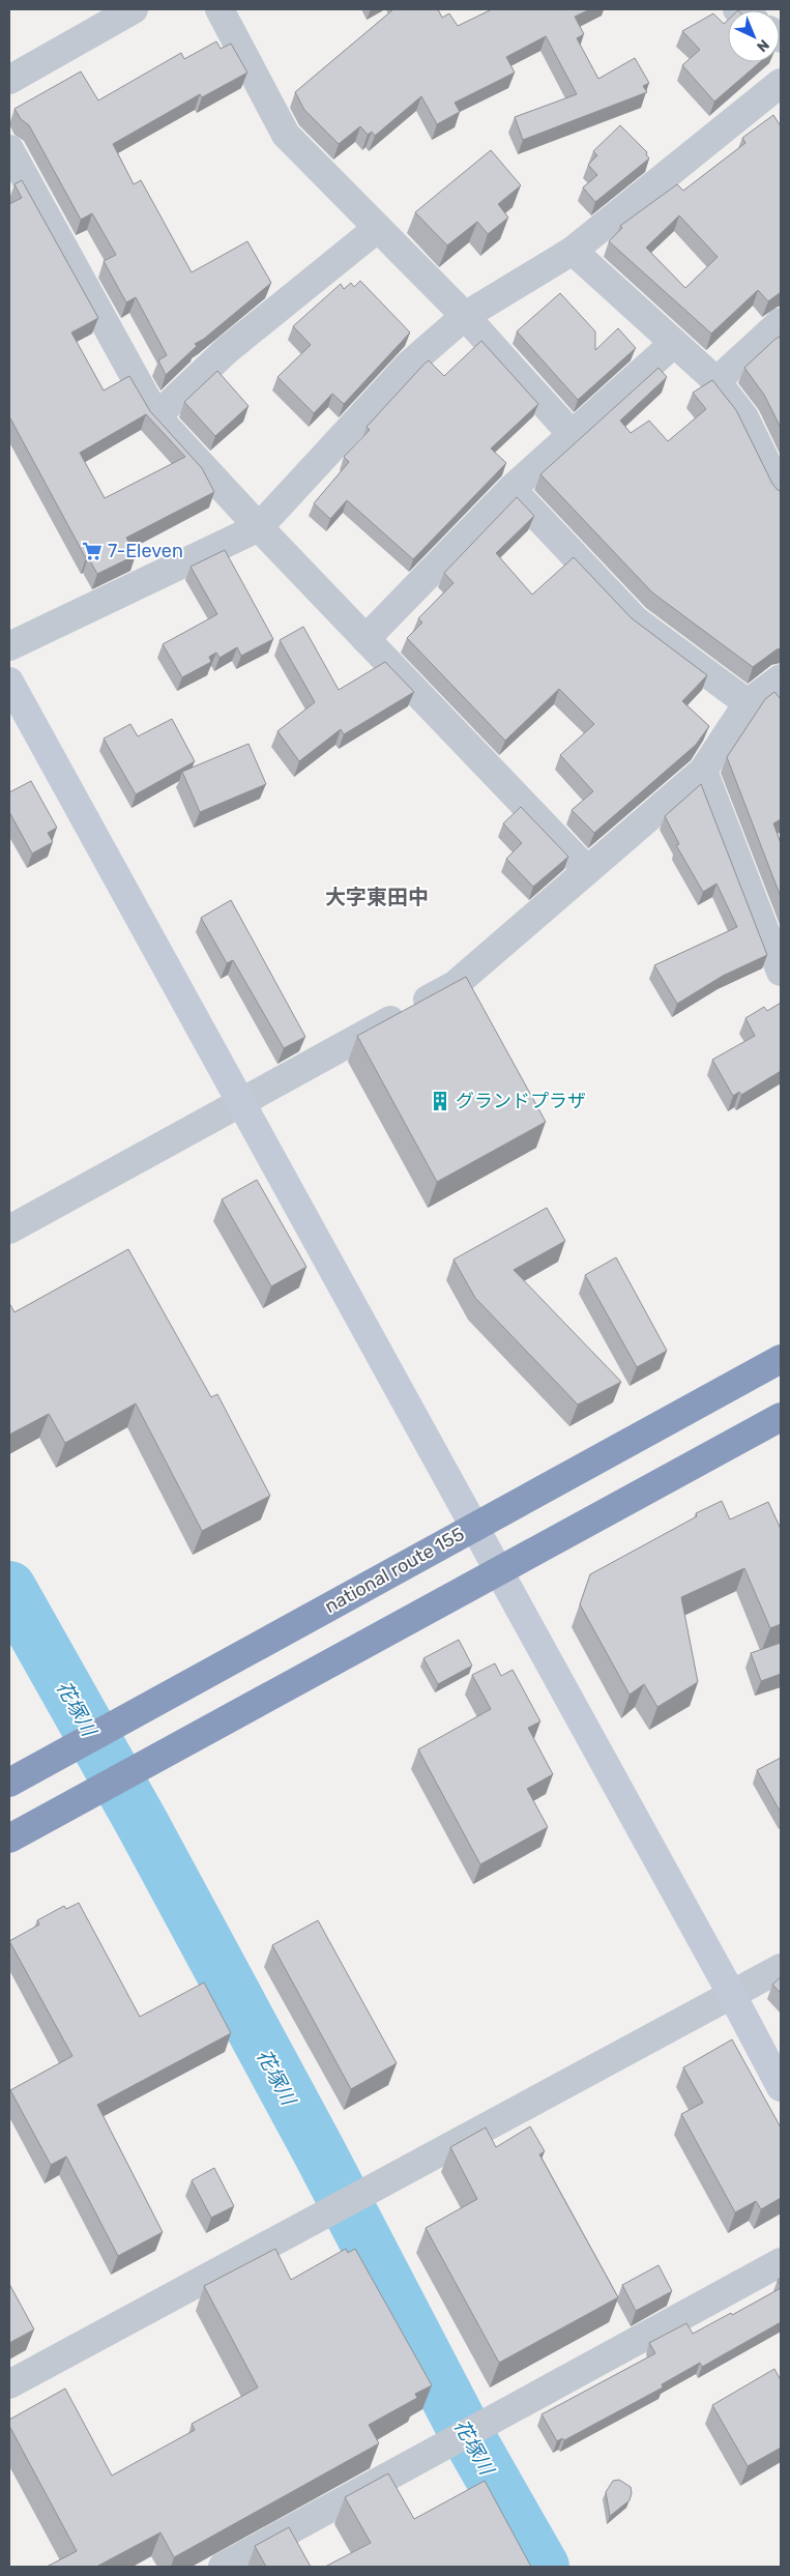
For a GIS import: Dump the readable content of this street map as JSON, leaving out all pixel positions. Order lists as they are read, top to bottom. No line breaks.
{"streets":{"highway":["national route 155"]},"districts":["大字東田中"],"water":["花塚川"],"places":{"supermarket":["7-Eleven"],"building":["グランドプラザ"]},"north":"bottom right"}
